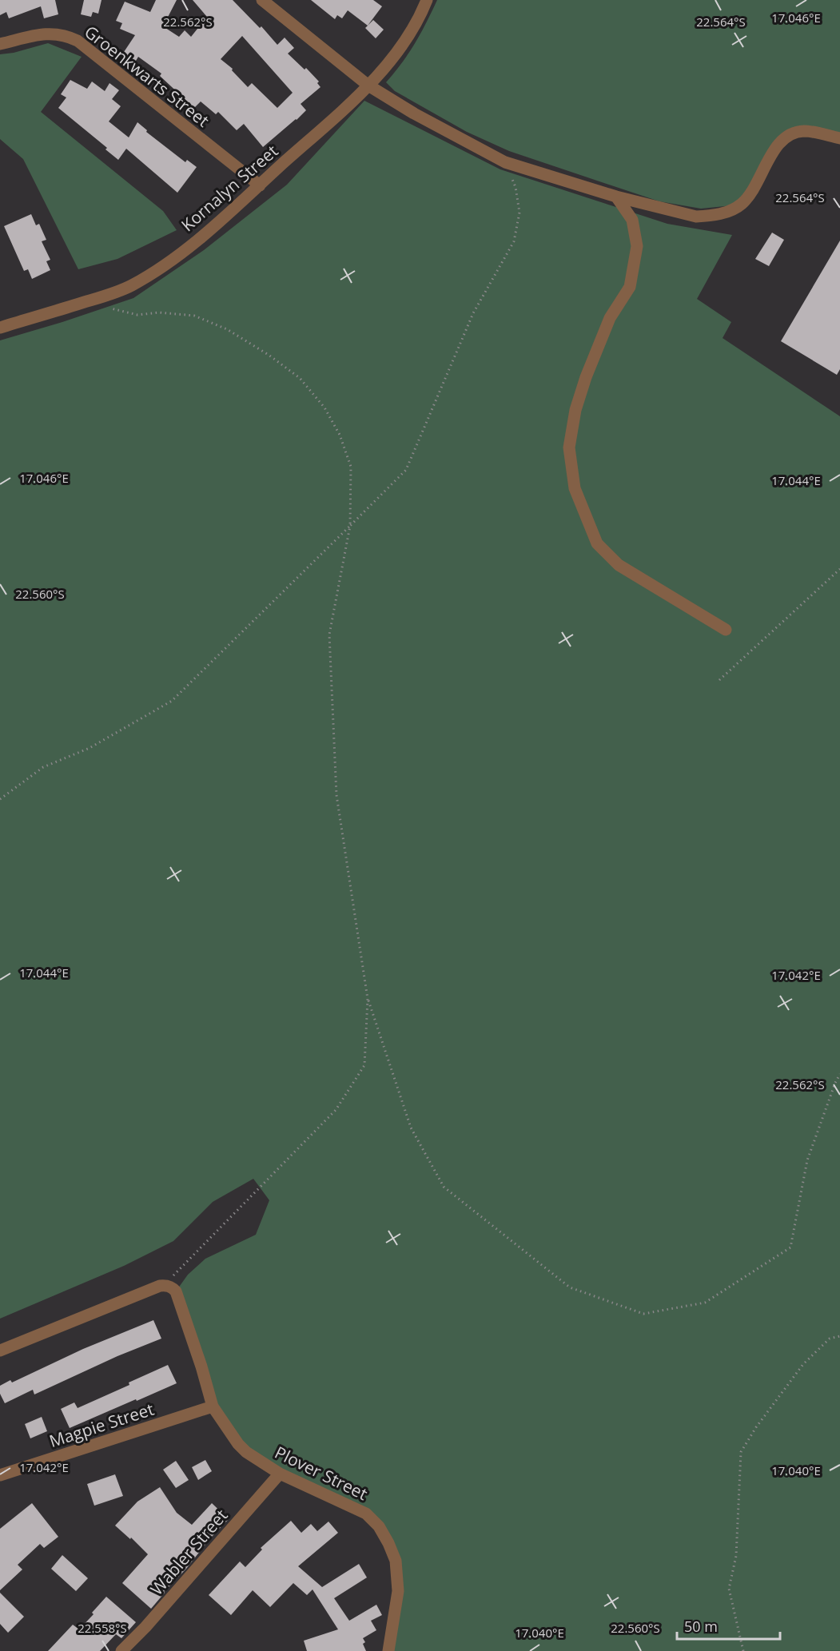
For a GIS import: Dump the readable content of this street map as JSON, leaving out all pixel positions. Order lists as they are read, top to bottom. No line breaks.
{"streets":{"street":["Groenkwarts Street","Kornalyn Street","Magpie Street","Plover Street","Wabler Street"]},"crossings":[["Groenkwarts Street","Kornalyn Street"],["Magpie Street","Plover Street"],["Plover Street","Wabler Street"]],"scale_bar":"50 m","coordinates":["17.046°E","22.564°S","22.562°S","17.044°E","22.560°S","17.042°E","17.040°E","22.558°S"]}
